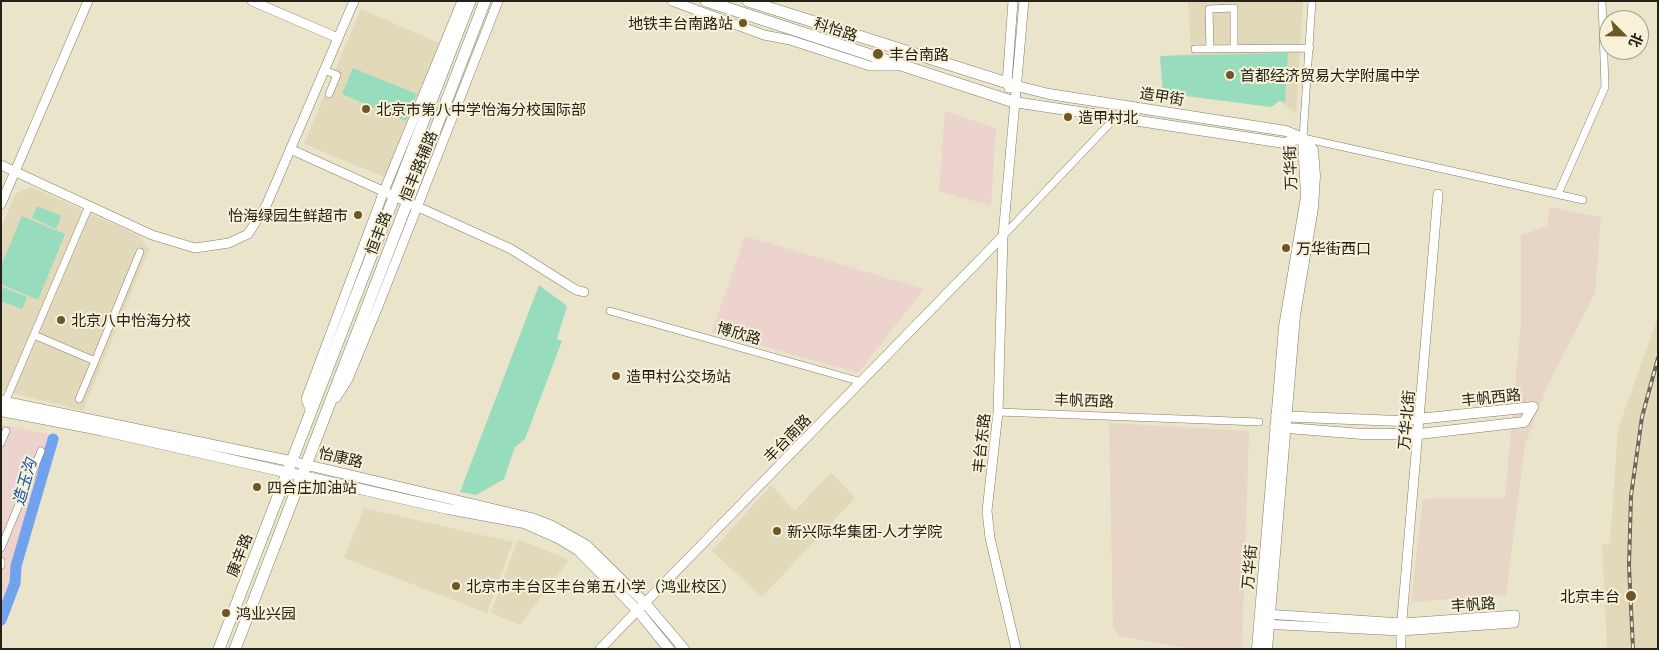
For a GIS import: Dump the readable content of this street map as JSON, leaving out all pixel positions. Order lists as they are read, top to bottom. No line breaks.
{"streets":{"main road":["科怡路","造甲街","万华街","恒丰路","丰帆西路","怡康路","康辛路"],"street":["恒丰路辅路","博欣路","万华北街","丰台南路","丰台东路","丰帆路"]},"crossings":[["科怡路","造甲街"],["造甲街","万华街"],["恒丰路辅路","恒丰路"],["万华街","丰帆西路"],["万华街","丰帆路"],["恒丰路","怡康路"],["恒丰路","康辛路"],["博欣路","丰台南路"],["丰帆西路","万华北街"],["丰帆西路","丰台东路"],["万华北街","丰帆路"],["丰台南路","丰台东路"],["丰台南路","怡康路"],["怡康路","康辛路"]],"water":["造玉沟"],"places":["地铁丰台南路站","丰台南路","首都经济贸易大学附属中学","北京市第八中学怡海分校国际部","造甲村北","怡海绿园生鲜超市","万华街西口","北京八中怡海分校","造甲村公交场站","四合庄加油站","新兴际华集团-人才学院","北京市丰台区丰台第五小学（鸿业校区）","北京丰台","鸿业兴园"],"north":"bottom right"}
